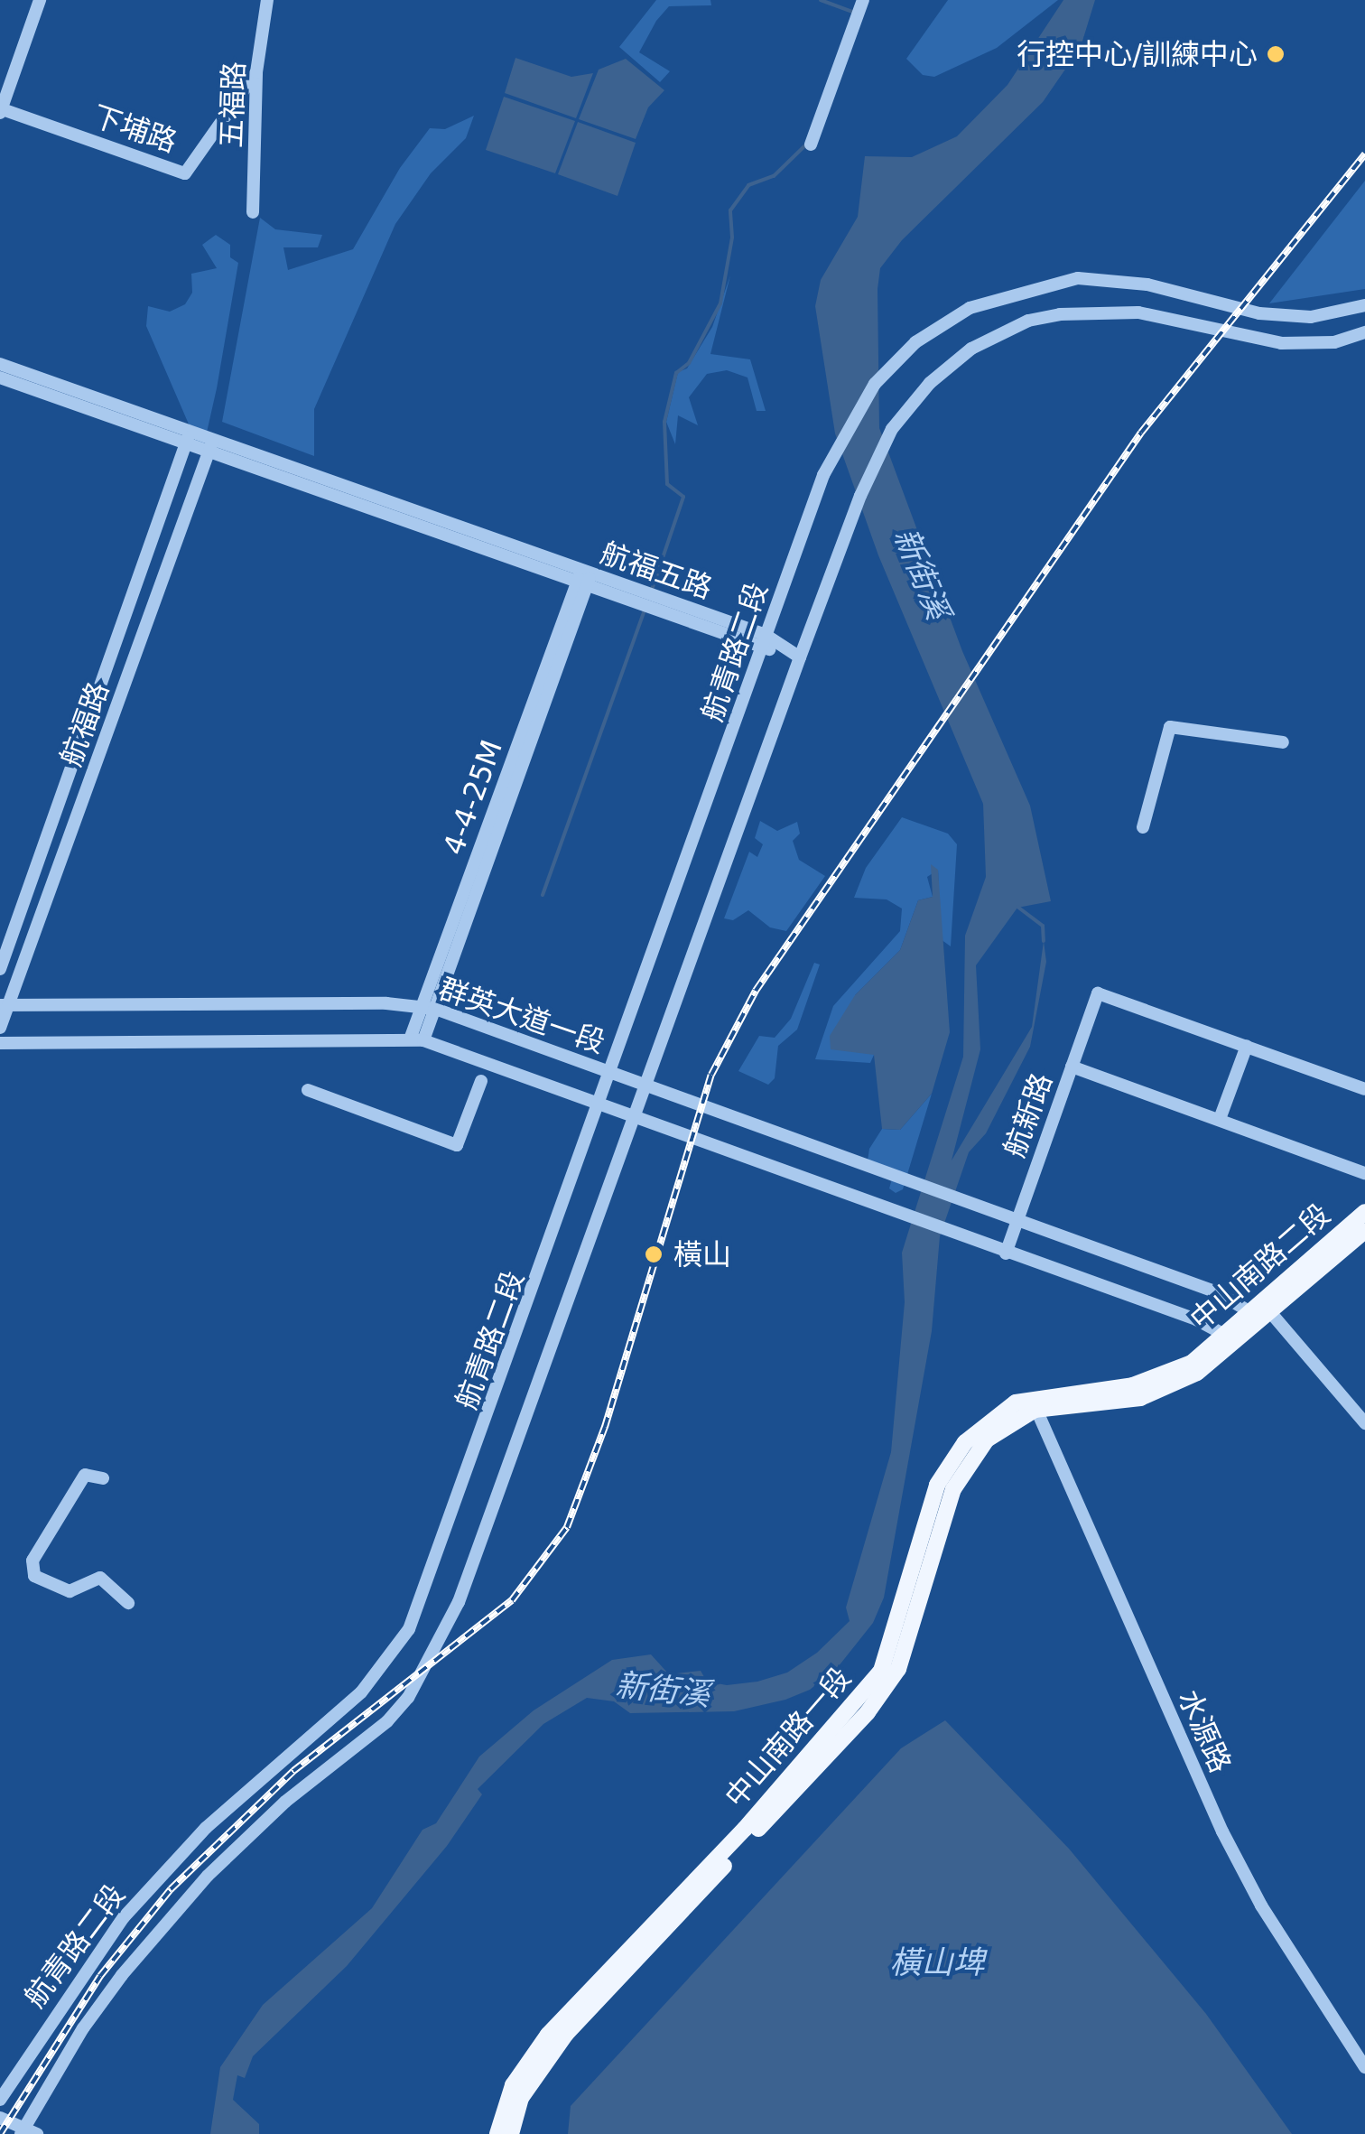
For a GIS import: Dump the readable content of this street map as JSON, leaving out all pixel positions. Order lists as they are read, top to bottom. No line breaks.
{"streets":{"main road":["中山南路二段","中山南路一段"],"street":["五福路","下埔路","航福五路","航青路二段","航福路","4-4-25M","群英大道一段","航新路","水源路"]},"crossings":[["五福路","下埔路"],["航福五路","航青路二段"],["航福五路","航福路"],["航福五路","4-4-25M"],["航青路二段","群英大道一段"],["航福路","群英大道一段"],["4-4-25M","群英大道一段"],["群英大道一段","航新路"],["中山南路二段","中山南路一段"],["水源路","中山南路一段"]],"water":["新街溪","橫山埤"],"places":["行控中心/訓練中心","橫山"]}
